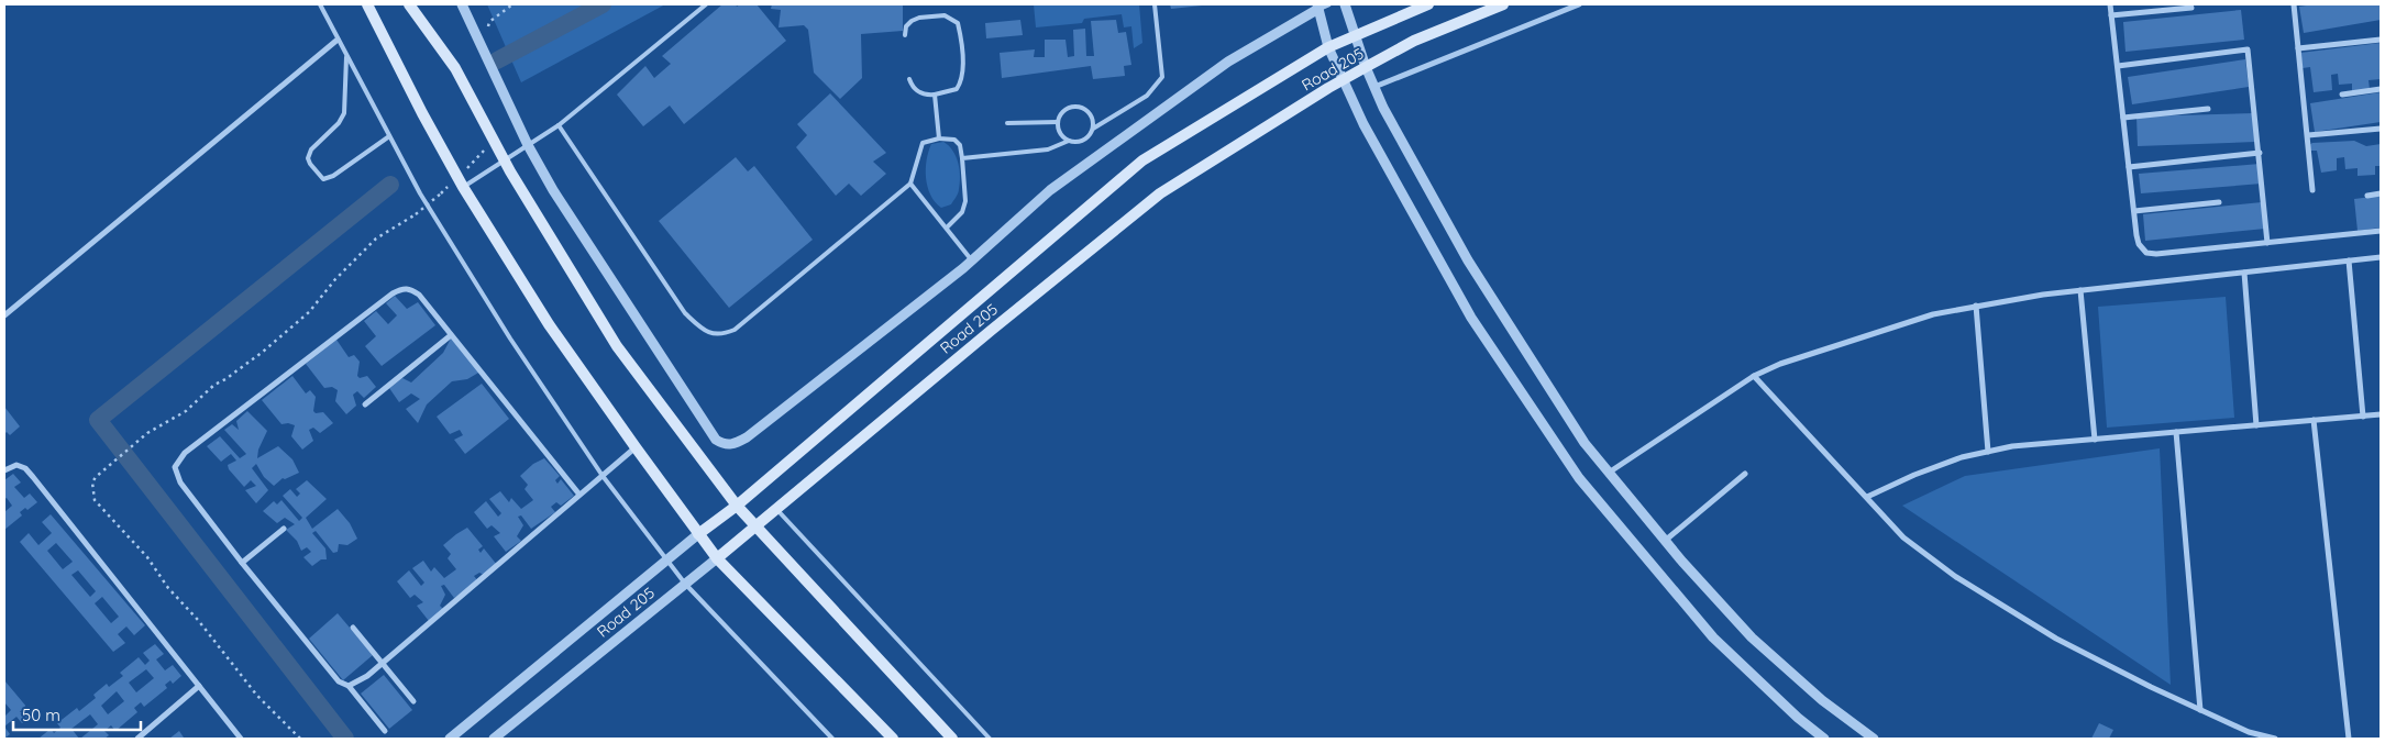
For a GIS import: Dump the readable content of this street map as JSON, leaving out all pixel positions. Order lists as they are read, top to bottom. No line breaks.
{"streets":{"main road":["Road 205"]},"scale_bar":"50 m"}
